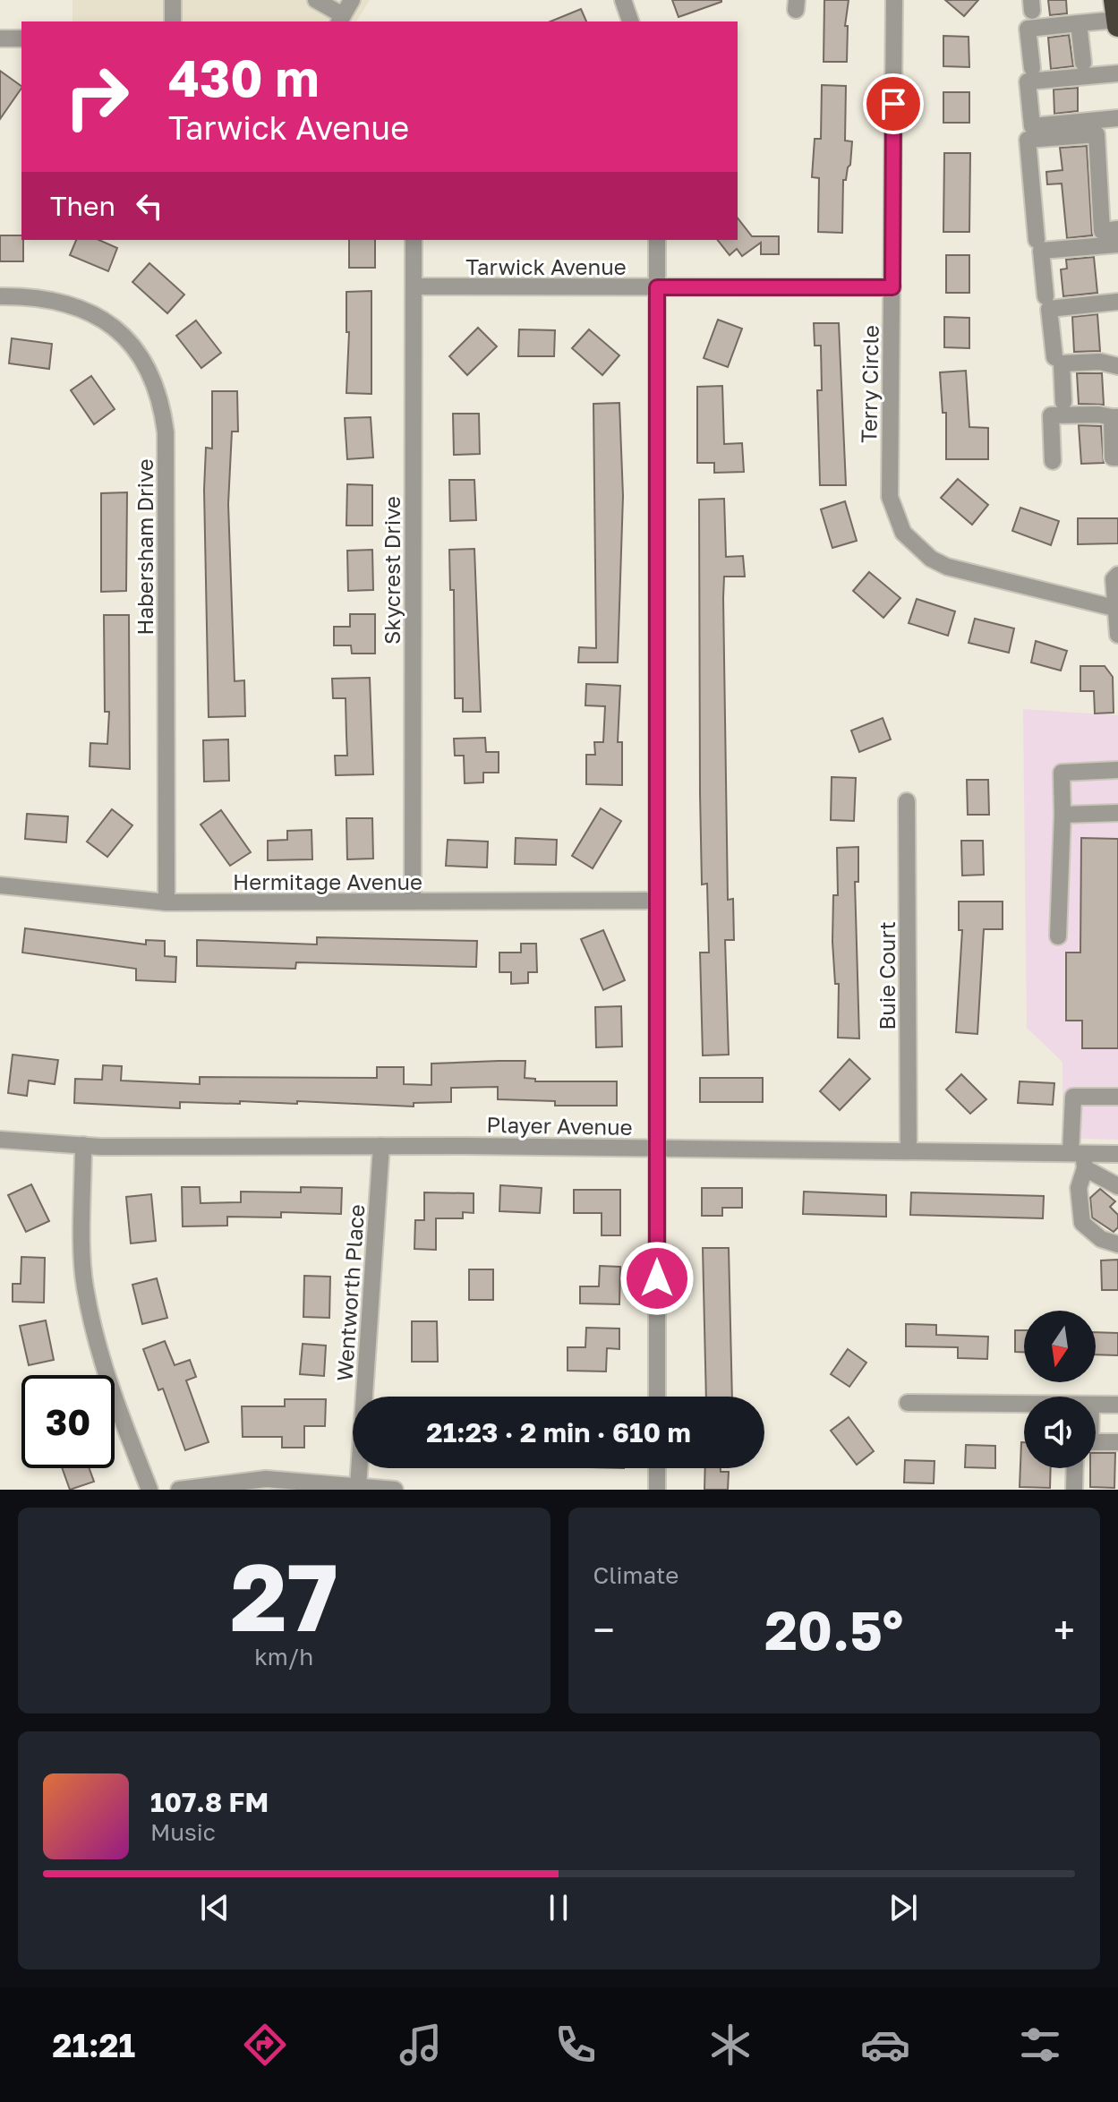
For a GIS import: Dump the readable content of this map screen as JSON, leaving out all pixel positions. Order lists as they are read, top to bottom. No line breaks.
{"streets":{"street":["Tarwick Avenue","Terry Circle","Habersham Drive","Skycrest Drive","Hermitage Avenue","Buie Court","Player Avenue","Wentworth Place"]},"crossings":[["Tarwick Avenue","Terry Circle"],["Tarwick Avenue","Skycrest Drive"],["Habersham Drive","Hermitage Avenue"],["Skycrest Drive","Hermitage Avenue"],["Buie Court","Player Avenue"],["Player Avenue","Wentworth Place"]],"north":"bottom","page":{"turn":["430 m","Tarwick Avenue"],"then":"Then","limit":"30","trip":"21:23 · 2 min · 610 m","tile":[["27","km/h"],"Climate"],"heat":["−","20.5°","+"],"song":["107.8 FM","Music"],"tabs":"21:21"}}
